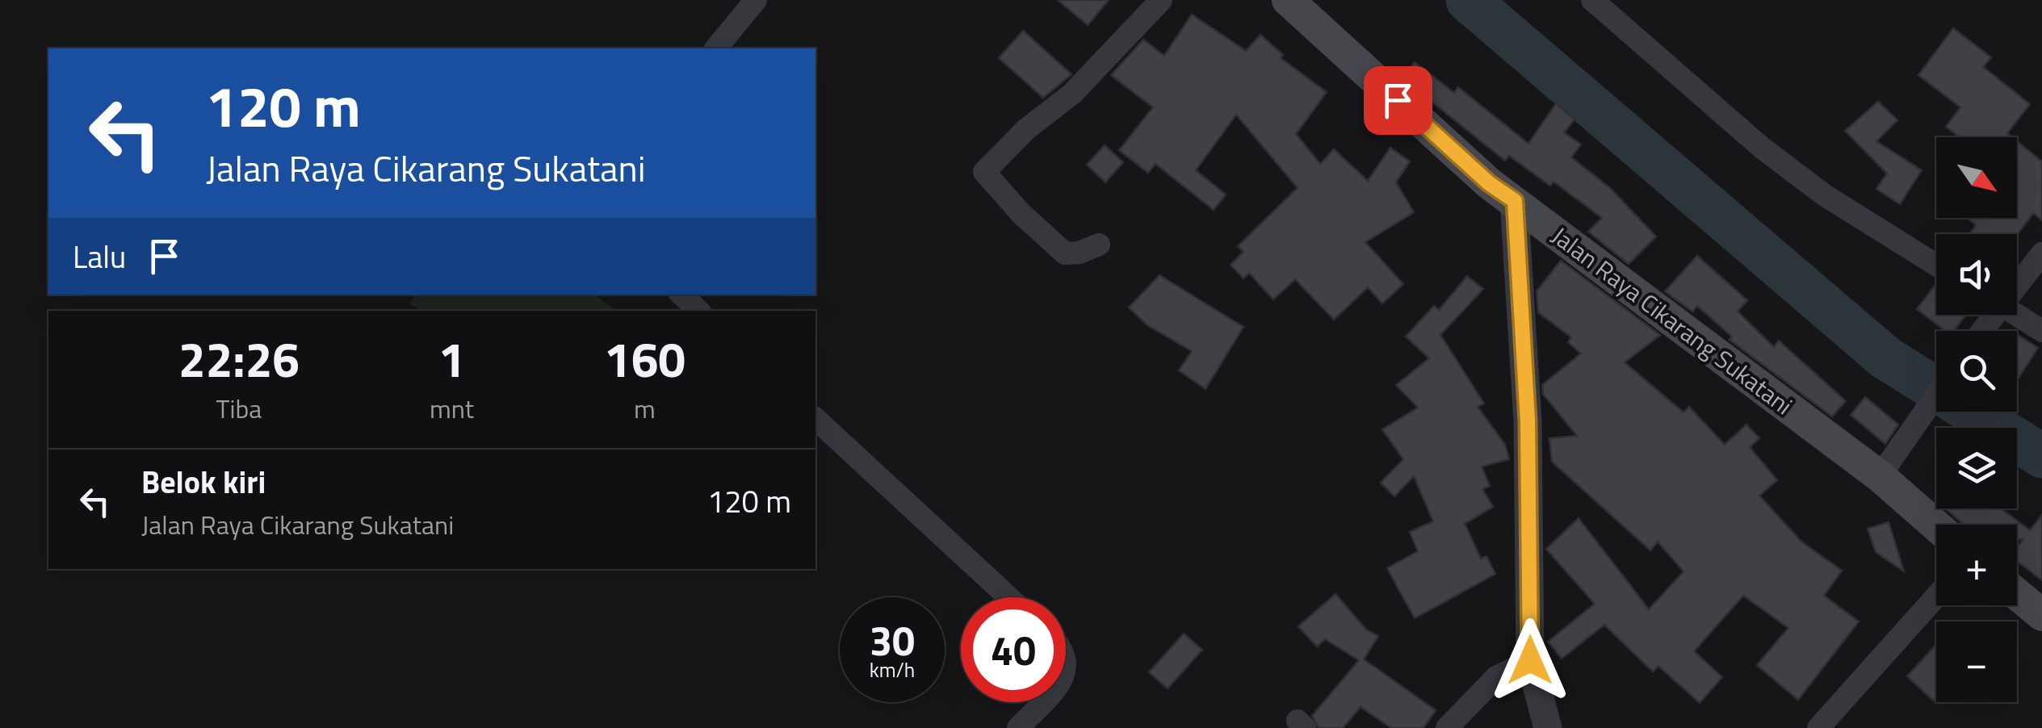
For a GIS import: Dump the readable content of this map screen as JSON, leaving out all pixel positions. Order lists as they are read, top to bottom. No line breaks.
{"streets":{"main road":["Jalan Raya Cikarang Sukatani"]},"north":"bottom right","page":{"turn":["120 m","Jalan Raya Cikarang Sukatani"],"map_buttons":["+","−"],"then":"Lalu","eta":["22:26","Tiba","1","mnt","160","m"],"list":[{"name":"Belok kiri","note":"Jalan Raya Cikarang Sukatani","value":"120 m"}],"speed":"30 km/h","limit":"40"}}
